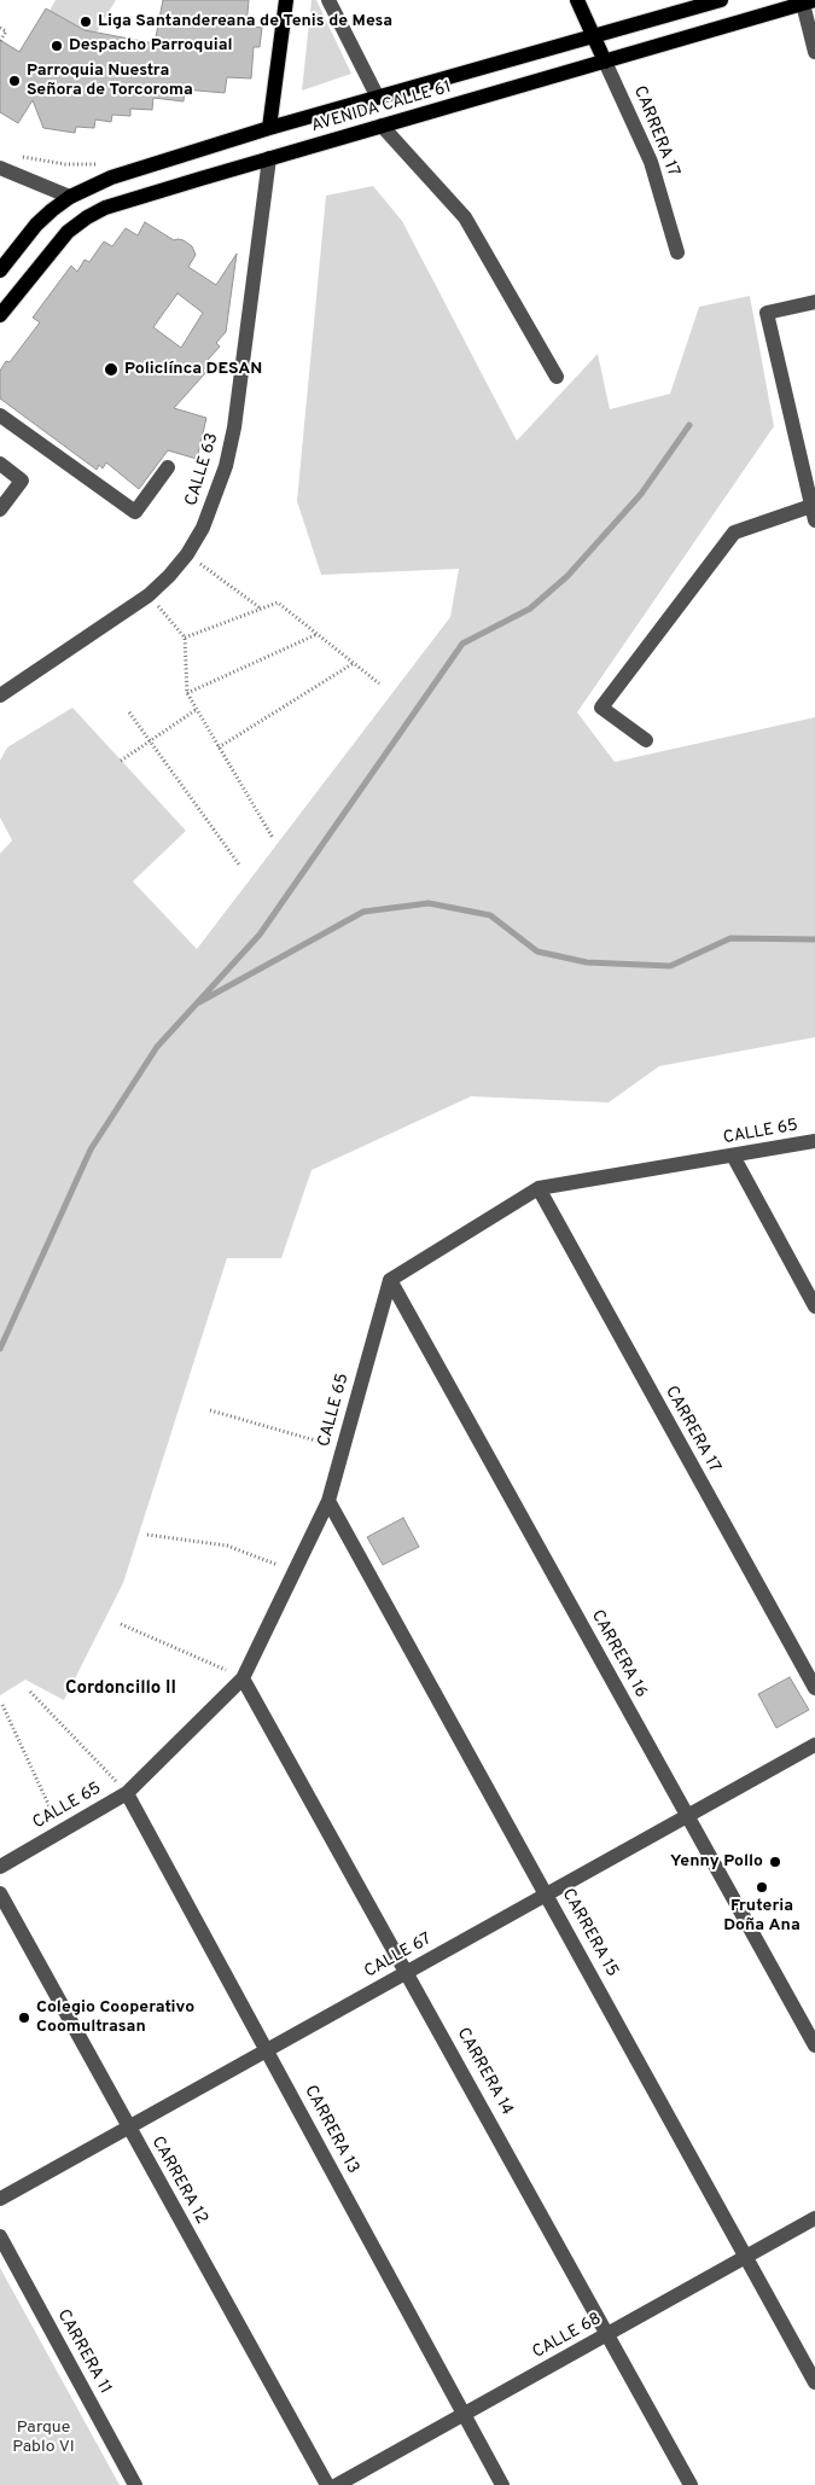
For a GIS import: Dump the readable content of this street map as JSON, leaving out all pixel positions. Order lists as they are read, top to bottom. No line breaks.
{"streets":{"main road":["AVENIDA CALLE 61"],"street":["CARRERA 17","CALLE 63","CALLE 65","CARRERA 16","CARRERA 15","CALLE 67","CARRERA 14","CARRERA 13","CARRERA 12","CALLE 68","CARRERA 11"]},"crossings":[["AVENIDA CALLE 61","CARRERA 17"],["AVENIDA CALLE 61","CALLE 63"],["CARRERA 17","CALLE 65"],["CALLE 65","CARRERA 16"],["CALLE 65","CARRERA 15"],["CALLE 65","CARRERA 14"],["CALLE 65","CARRERA 13"],["CARRERA 16","CALLE 67"],["CARRERA 15","CALLE 67"],["CARRERA 15","CALLE 68"],["CALLE 67","CARRERA 14"],["CALLE 67","CARRERA 13"],["CALLE 67","CARRERA 12"],["CARRERA 14","CALLE 68"],["CARRERA 13","CALLE 68"]],"districts":["Cordoncillo II"],"parks":["Parque Pablo VI"],"places":["Liga Santandereana de Tenis de Mesa","Despacho Parroquial","Parroquia Nuestra Señora de Torcoroma","Policlínca DESAN","Yenny Pollo","Fruteria Doña Ana","Colegio Cooperativo Coomultrasan"]}
